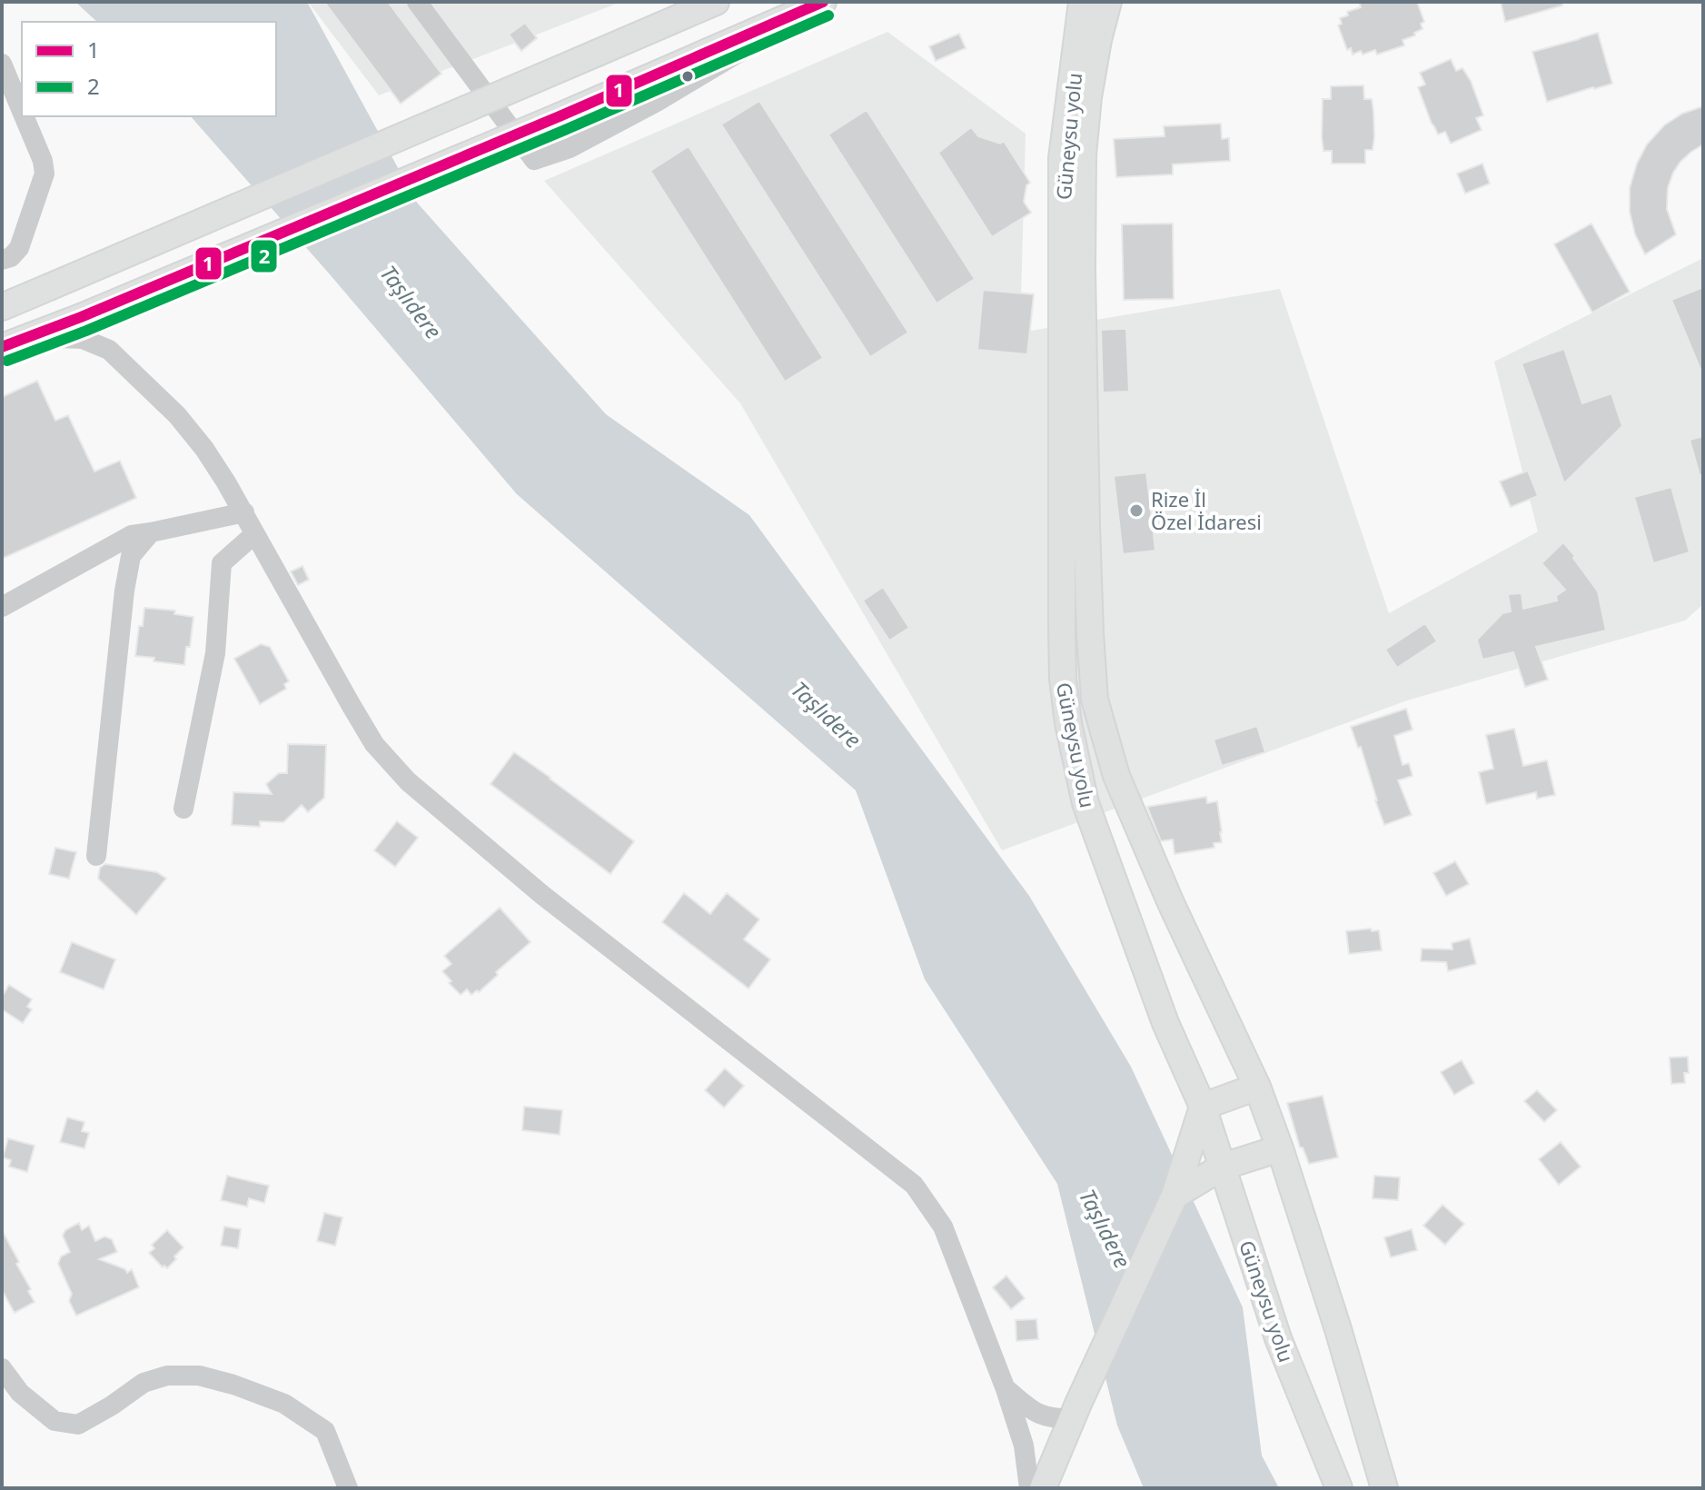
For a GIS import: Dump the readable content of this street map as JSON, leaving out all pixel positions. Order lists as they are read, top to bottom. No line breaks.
{"streets":{"main road":["Güneysu yolu"]},"water":["Taşlıdere"],"places":["Rize İl Özel İdaresi"],"lines":["transit line 1","transit line 2"],"legend":["1","2"]}
